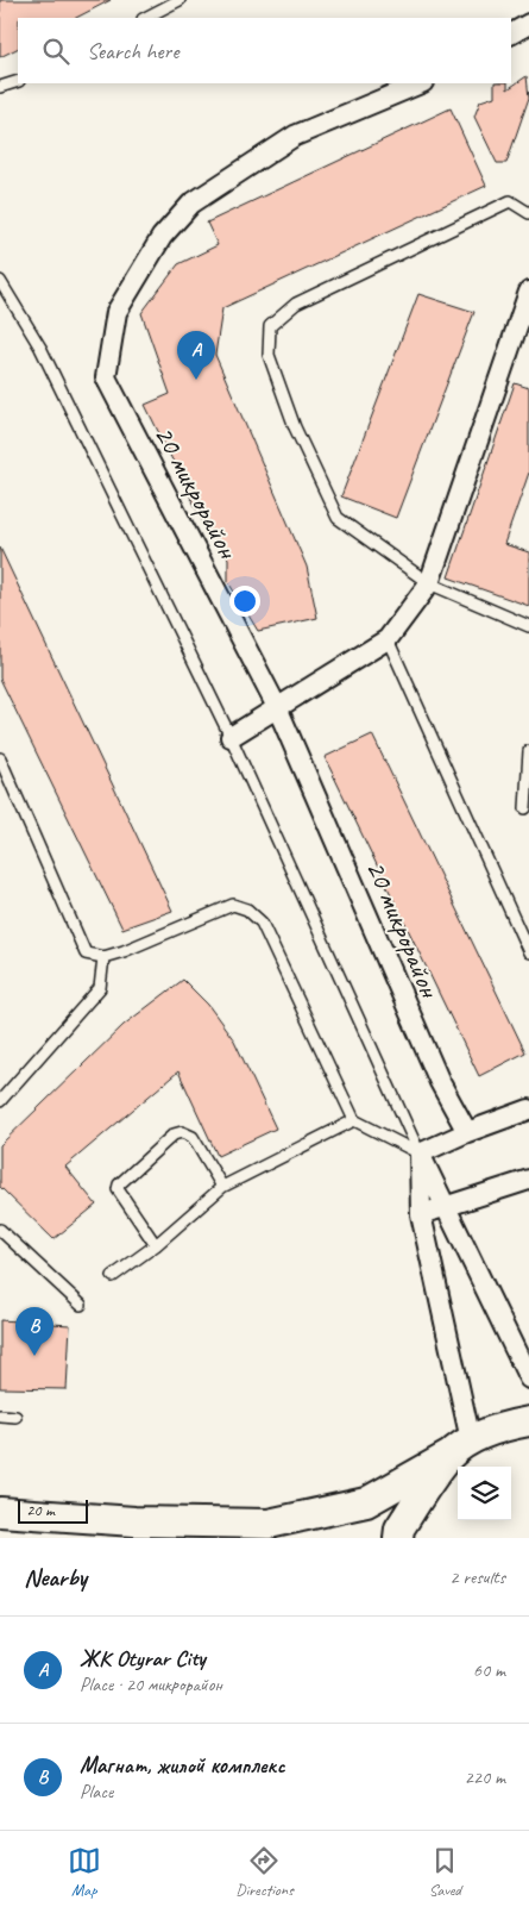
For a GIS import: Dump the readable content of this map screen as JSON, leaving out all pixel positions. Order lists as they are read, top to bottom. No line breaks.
{"streets":{"street":["20 микрорайон"]},"scale_bar":"20 m","page":{"search":"Search here","pins":["A","B"],"scale":"20 m","heading":["Nearby","2 results"],"list":[{"mark":"A","name":"ЖК Otyrar City","note":"Place · 20 микрорайон","value":"60 m"},{"mark":"B","name":"Магнат, жилой комплекс","note":"Place","value":"220 m"}],"nav":["Map","Directions","Saved"]}}
